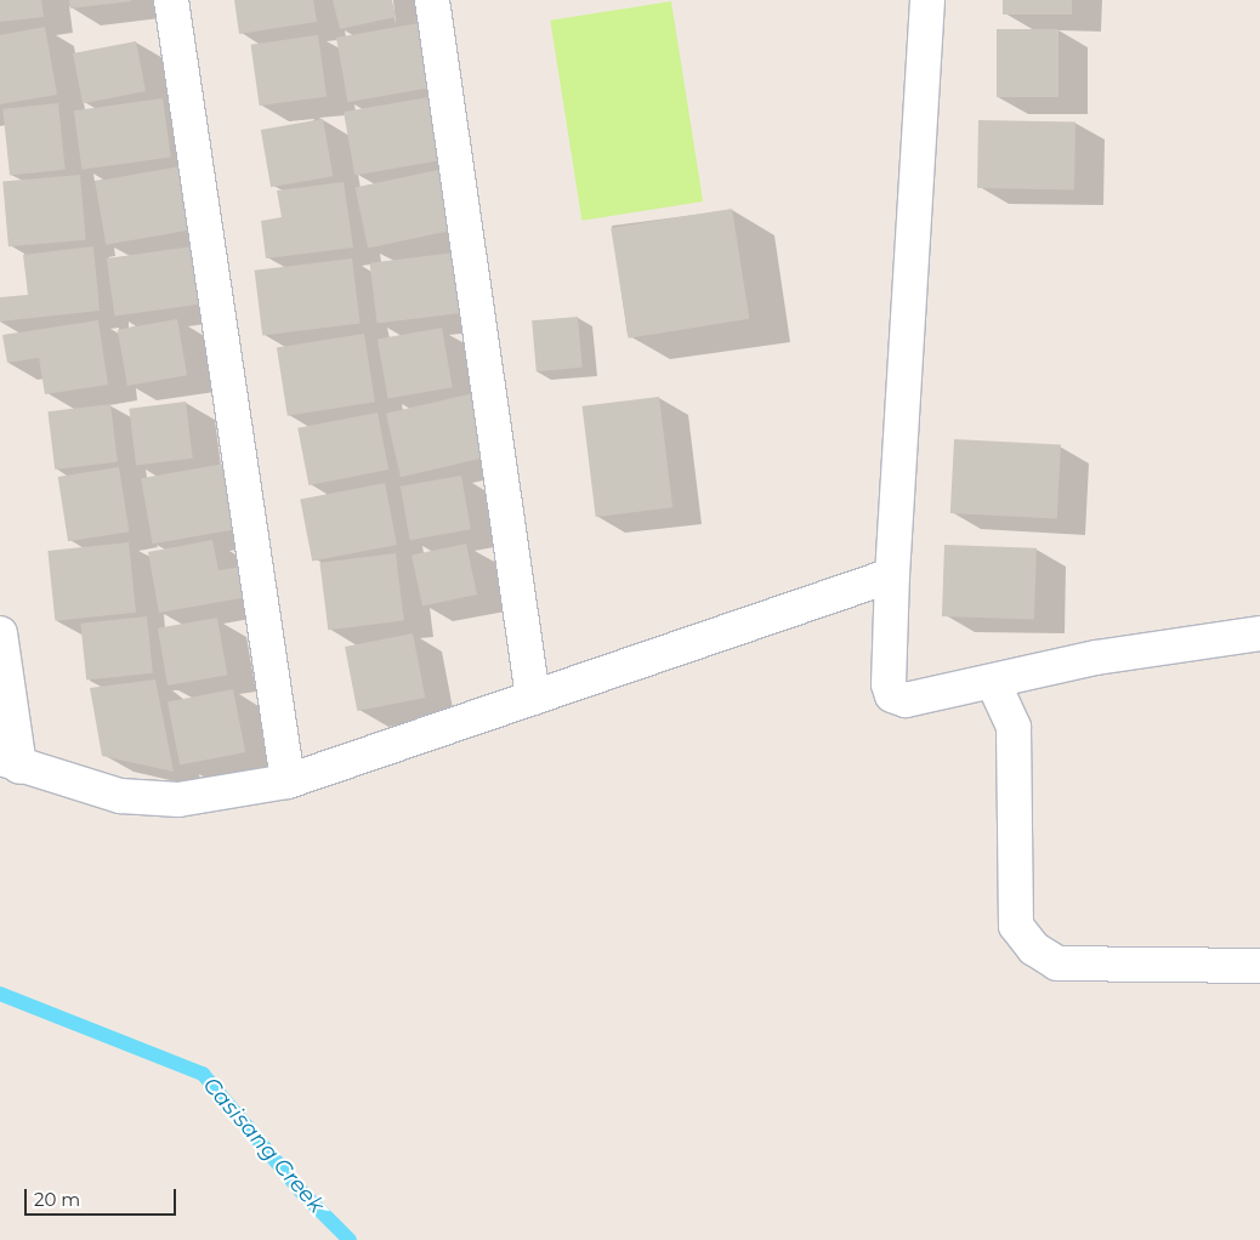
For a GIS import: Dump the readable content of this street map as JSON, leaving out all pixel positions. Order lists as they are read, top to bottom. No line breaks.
{"water":["Casisang Creek"],"scale_bar":"20 m"}
